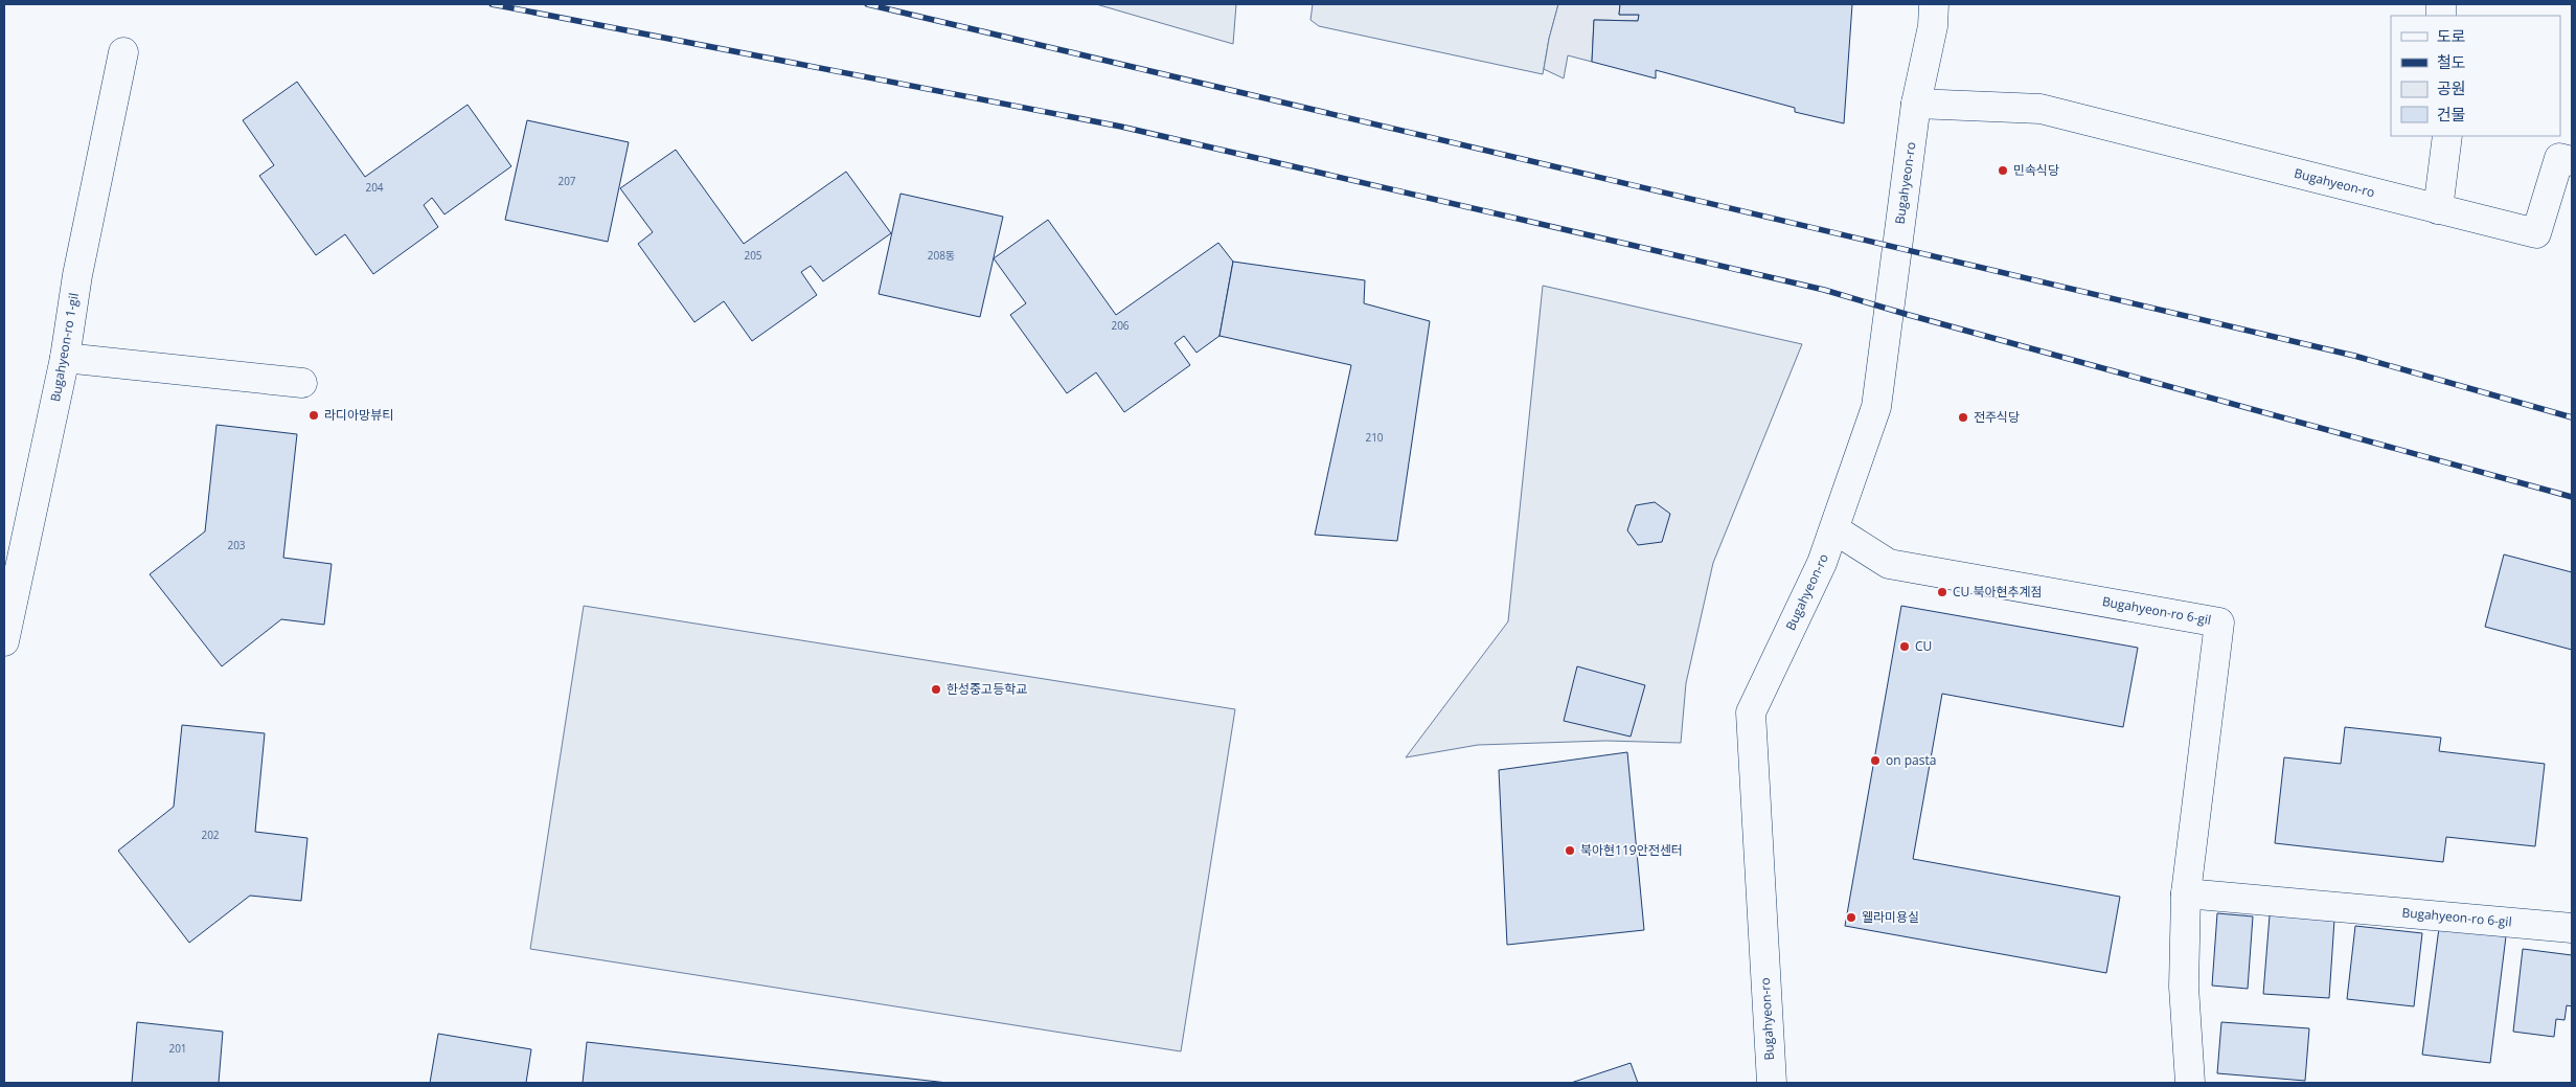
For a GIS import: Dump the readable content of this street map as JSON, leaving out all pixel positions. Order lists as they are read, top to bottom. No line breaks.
{"streets":{"street":["Bugahyeon-ro","Bugahyeon-ro 1-gil","Bugahyeon-ro 6-gil"]},"crossings":[["Bugahyeon-ro","Bugahyeon-ro 6-gil"]],"places":["민속식당","라디아망뷰티","전주식당","CU 북아현추계점","CU","한성중고등학교","on pasta","북아현119안전센터","웰라미용실"],"house_numbers":["207","204","205","208동","206","210","203","202","201"],"legend":["도로","철도","공원","건물"]}
